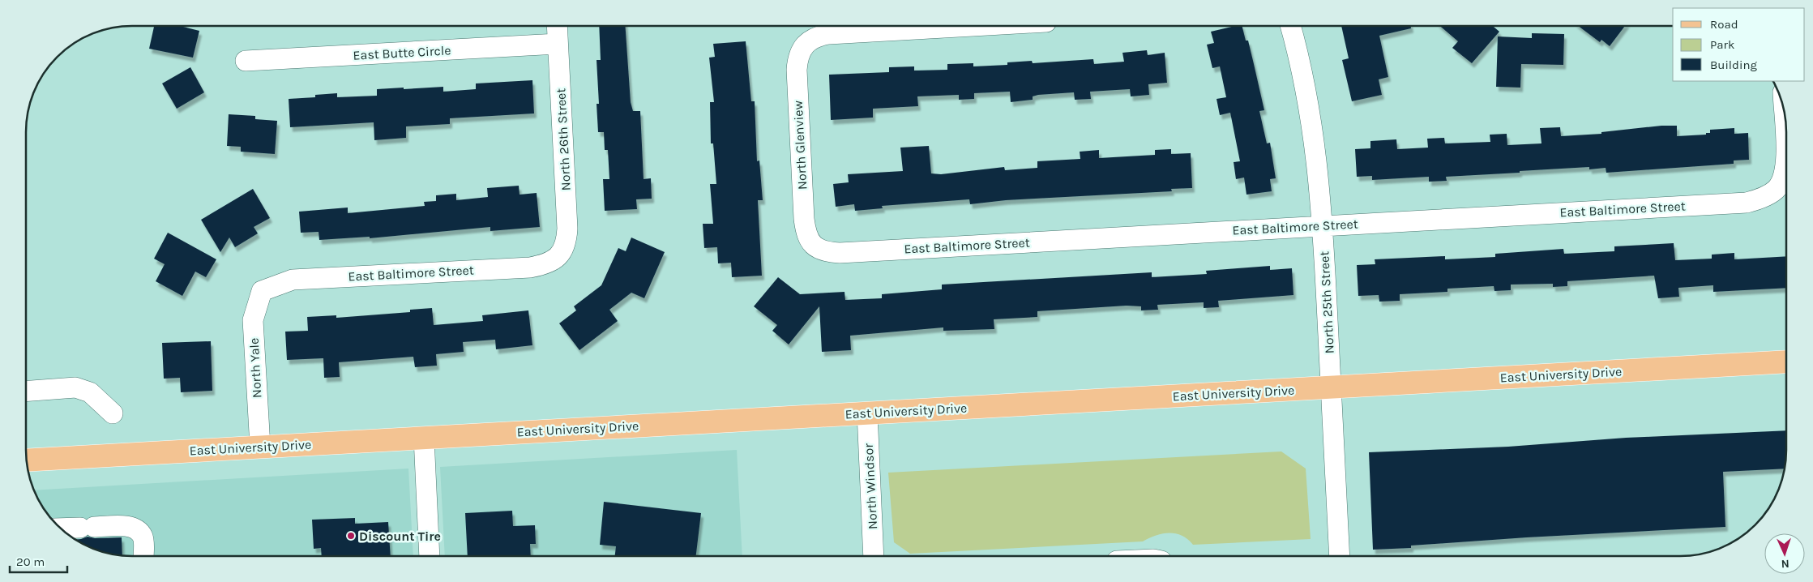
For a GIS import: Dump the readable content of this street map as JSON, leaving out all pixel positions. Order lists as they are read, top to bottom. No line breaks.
{"streets":{"main road":["East University Drive"],"street":["East Butte Circle","North 26th Street","North Glenview","East Baltimore Street","North 25th Street","North Yale","North Windsor"]},"crossings":[["East Butte Circle","North 26th Street"],["North 26th Street","East Baltimore Street"],["North Glenview","East Baltimore Street"],["East Baltimore Street","North 25th Street"],["East Baltimore Street","North Yale"],["North 25th Street","East University Drive"],["North Yale","East University Drive"],["East University Drive","North Windsor"]],"places":["Discount Tire"],"legend":["Road","Park","Building"],"scale_bar":"20 m","north":"bottom"}
